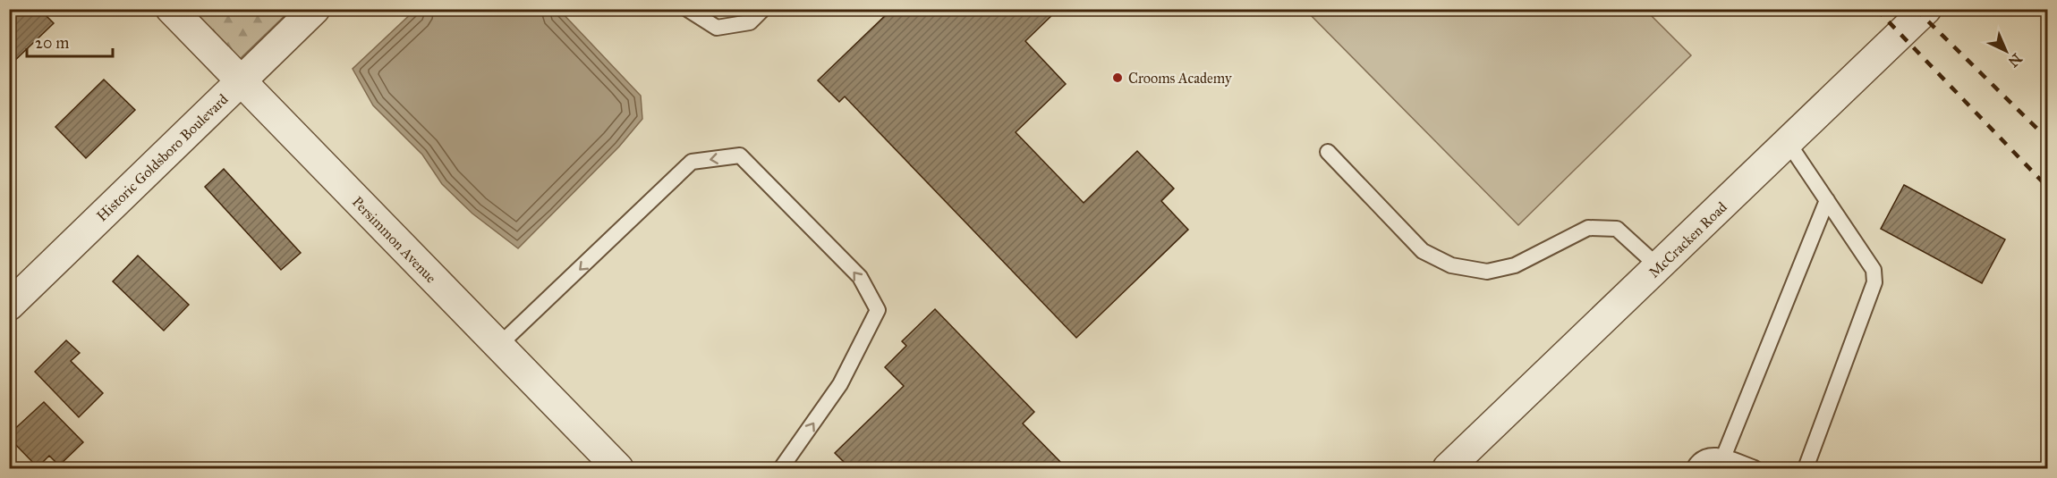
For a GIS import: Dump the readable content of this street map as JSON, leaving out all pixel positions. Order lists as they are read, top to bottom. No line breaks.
{"streets":{"street":["Historic Goldsboro Boulevard","Persimmon Avenue","McCracken Road"]},"crossings":[["Historic Goldsboro Boulevard","Persimmon Avenue"]],"places":["Crooms Academy"],"scale_bar":"20 m","north":"bottom right"}
